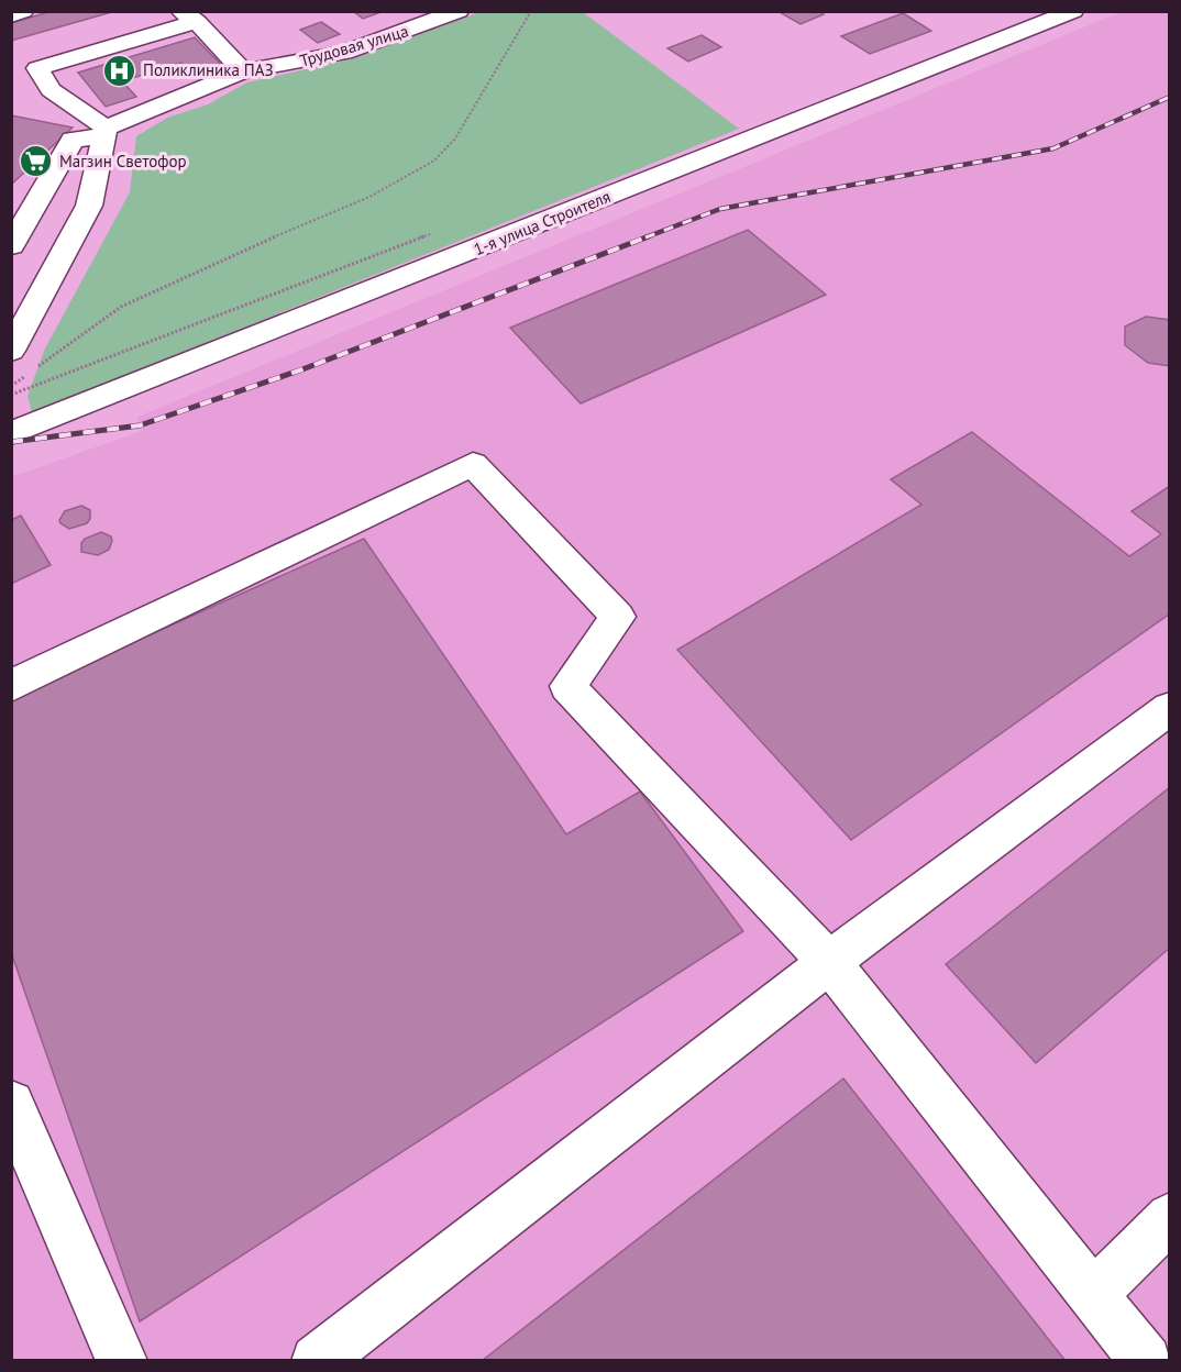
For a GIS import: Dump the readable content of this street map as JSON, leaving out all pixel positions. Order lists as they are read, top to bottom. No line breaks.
{"streets":{"street":["Трудовая улица","1-я улица Строителя"]},"places":{"hospital":["Поликлиника ПАЗ"],"supermarket":["Магзин Светофор"]}}
